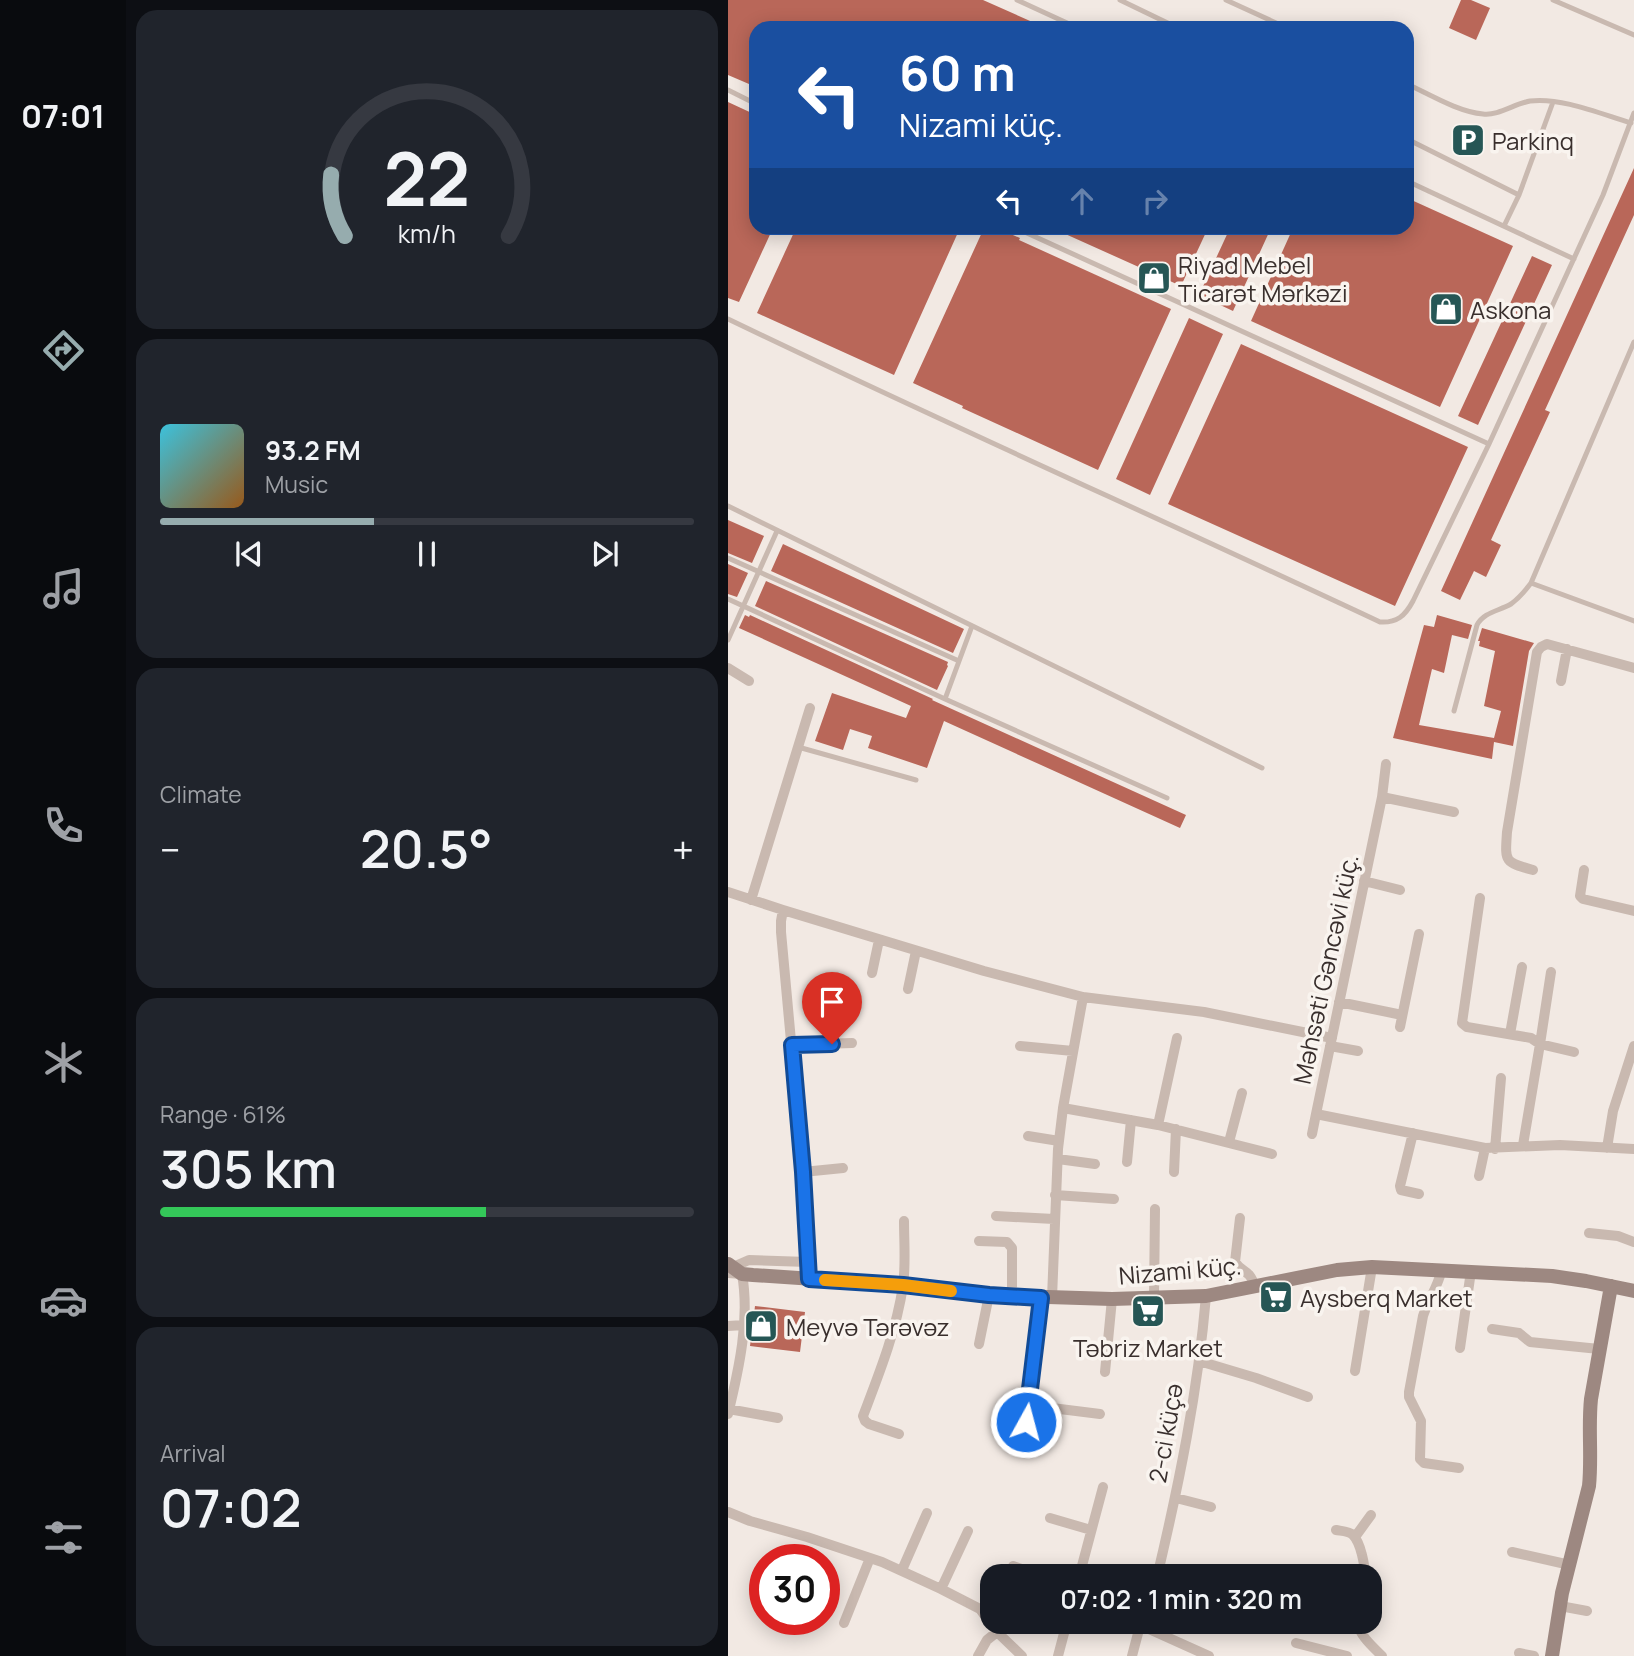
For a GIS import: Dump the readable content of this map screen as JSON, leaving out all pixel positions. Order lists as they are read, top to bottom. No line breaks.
{"streets":{"street":["Məhsəti Gəncəvi küç.","Nizami küç.","2-ci küçə"]},"crossings":[["Nizami küç.","2-ci küçə"]],"places":{"parking":["Parkinq"],"shop":["Riyad Mebel Ticarət Mərkəzi","Askona","Meyvə Tərəvəz"],"supermarket":["Aysberq Market","Təbriz Market"]},"page":{"tabs":"07:01","turn":["60 m","Nizami küç."],"song":["93.2 FM","Music"],"tile":["Climate",["Range · 61%","305 km"],["Arrival","07:02"]],"heat":["−","20.5°","+"],"limit":"30","trip":"07:02 · 1 min · 320 m","gauge":["22","km/h"]}}
